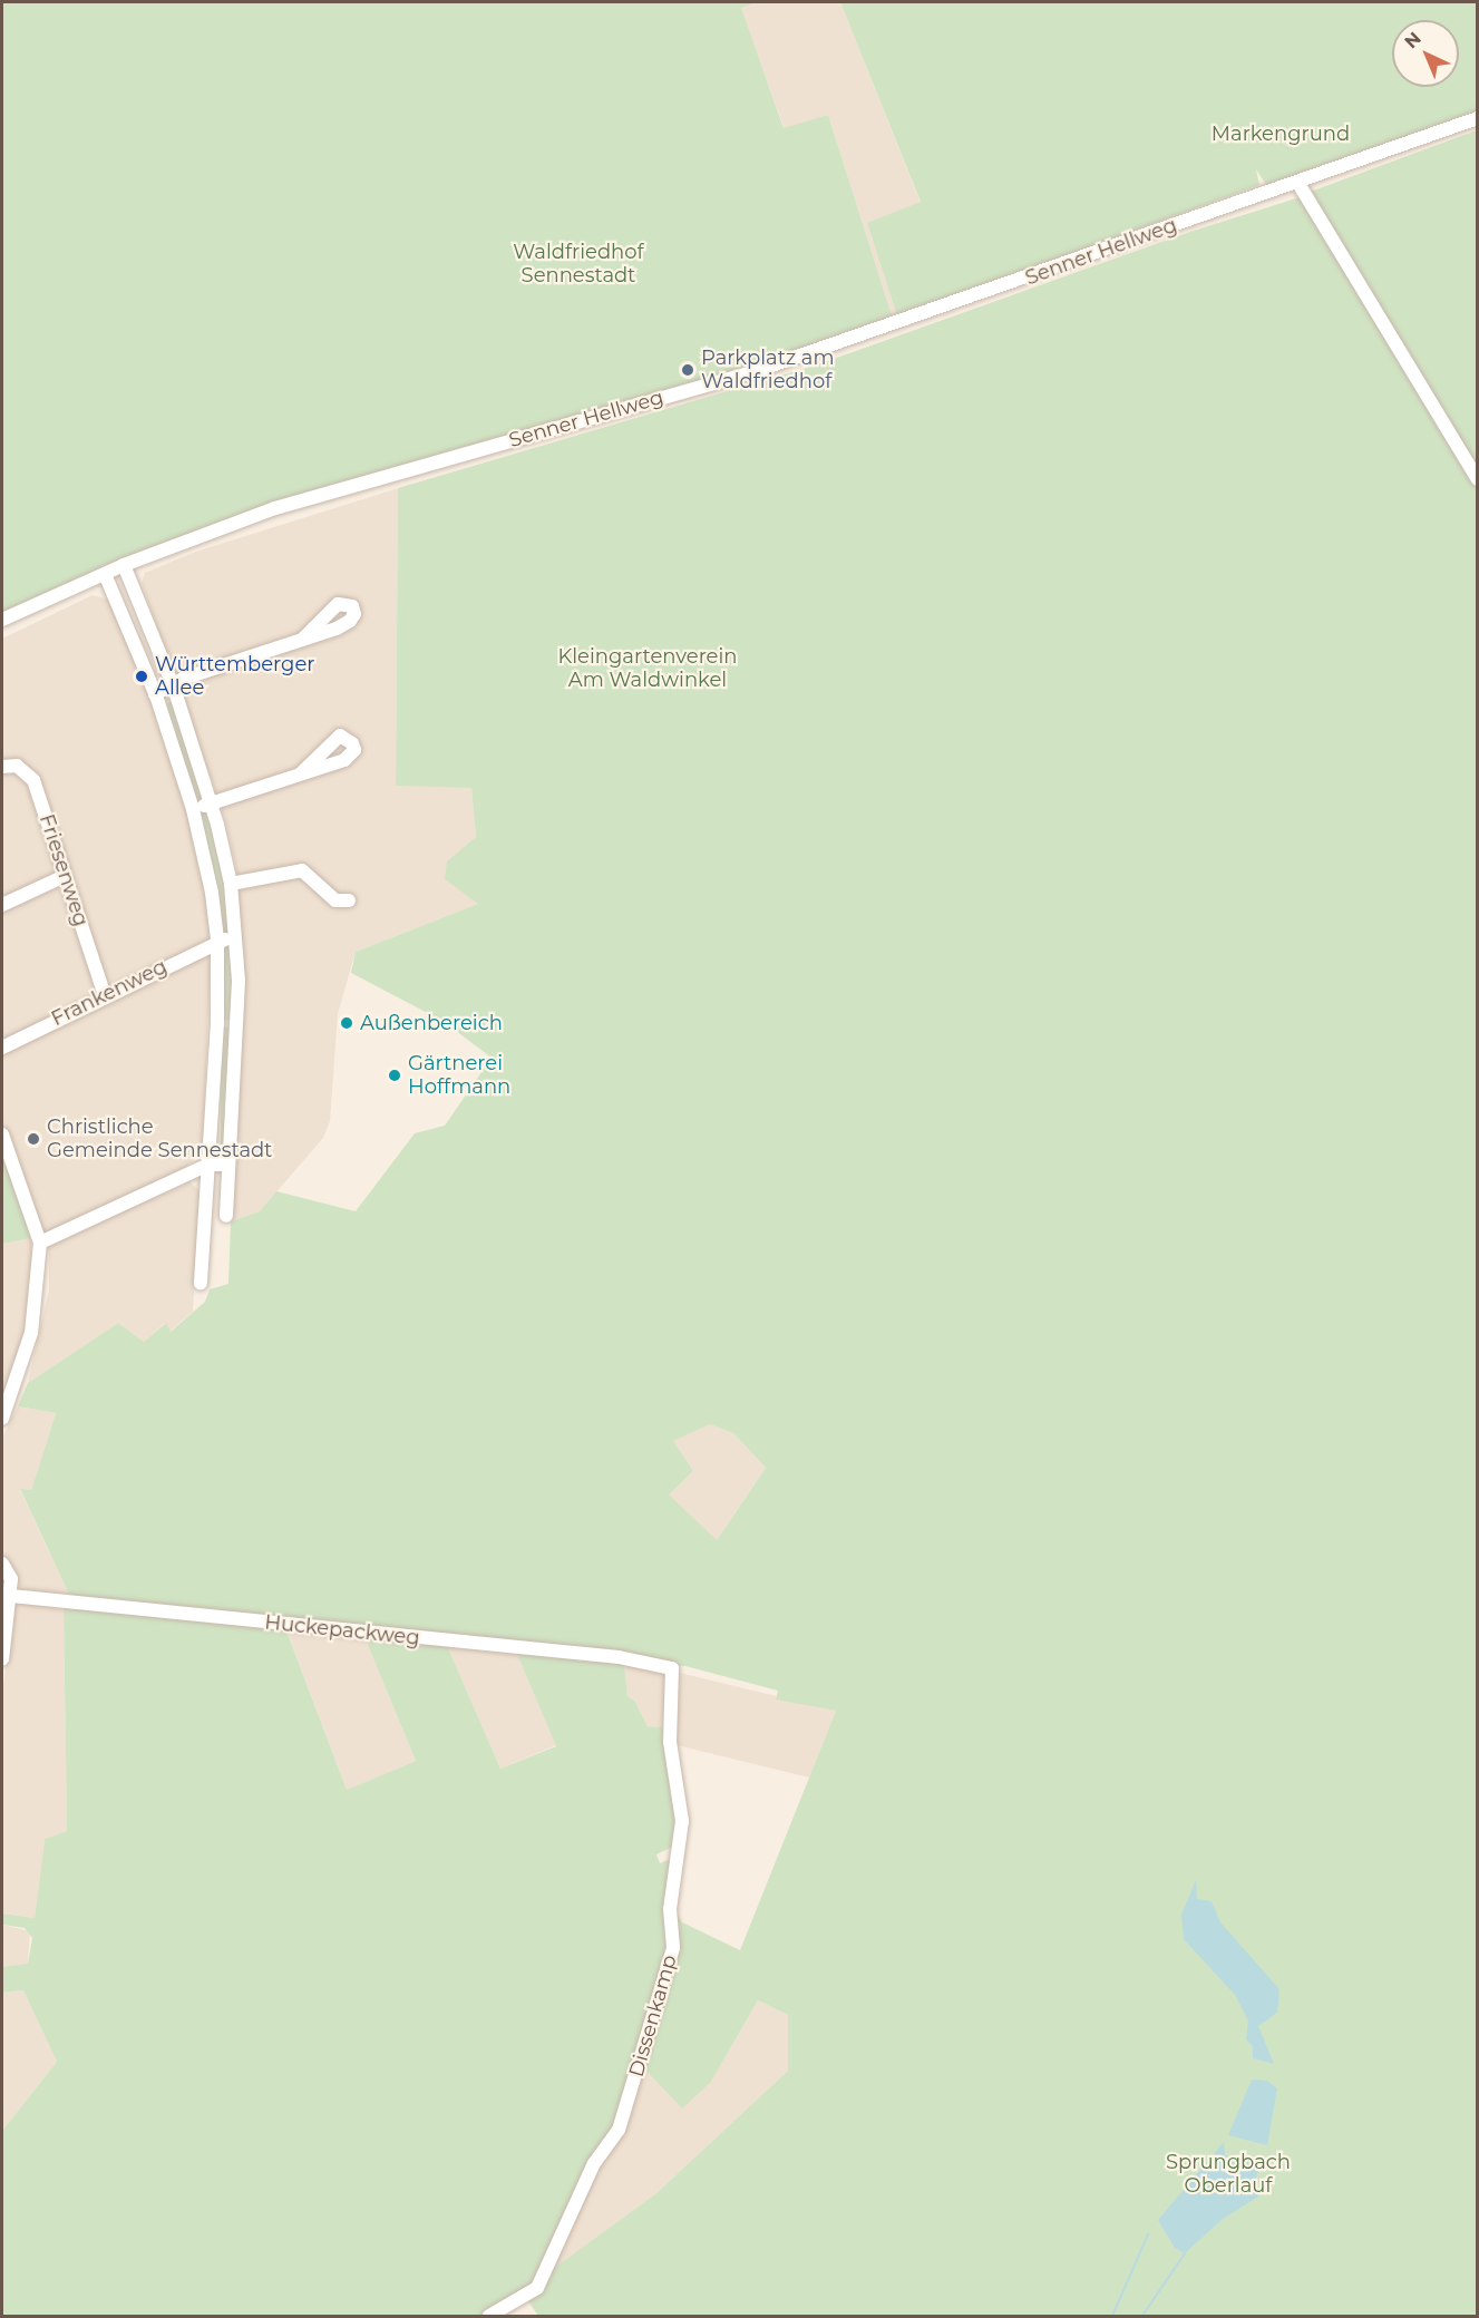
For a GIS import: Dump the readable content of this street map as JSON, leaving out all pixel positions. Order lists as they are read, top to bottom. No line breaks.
{"streets":{"street":["Senner Hellweg","Friesenweg","Frankenweg","Huckepackweg","Dissenkamp"]},"crossings":[["Friesenweg","Frankenweg"],["Huckepackweg","Dissenkamp"]],"parks":["Markengrund","Waldfriedhof Sennestadt","Kleingartenverein Am Waldwinkel","Sprungbach Oberlauf"],"places":["Parkplatz am Waldfriedhof","Württemberger Allee","Außenbereich","Gärtnerei Hoffmann","Christliche Gemeinde Sennestadt"],"north":"top left"}
